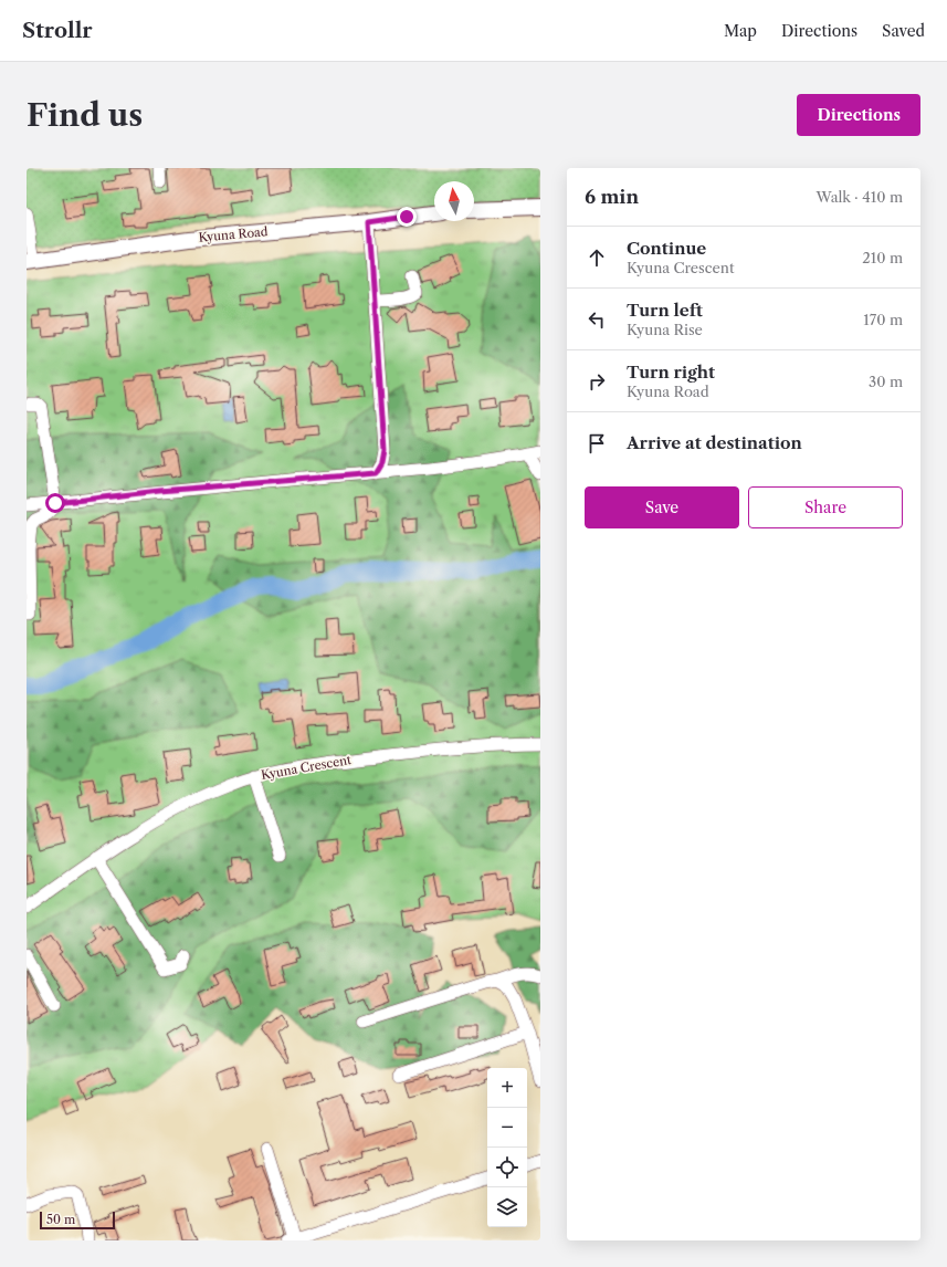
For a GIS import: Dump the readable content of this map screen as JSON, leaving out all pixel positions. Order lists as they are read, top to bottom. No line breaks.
{"streets":{"main road":["Kyuna Road"],"street":["Kyuna Crescent"]},"scale_bar":"50 m","north":"top","page":{"header":"Strollr","nav":["Map","Directions","Saved"],"buttons":["Directions",["Save","Share"]],"title":"Find us","heading":["6 min","Walk · 410 m"],"list":[["Continue","Kyuna Crescent","210 m"],["Turn left","Kyuna Rise","170 m"],["Turn right","Kyuna Road","30 m"],"Arrive at destination"],"map_buttons":["+","−"],"scale":"50 m"}}
